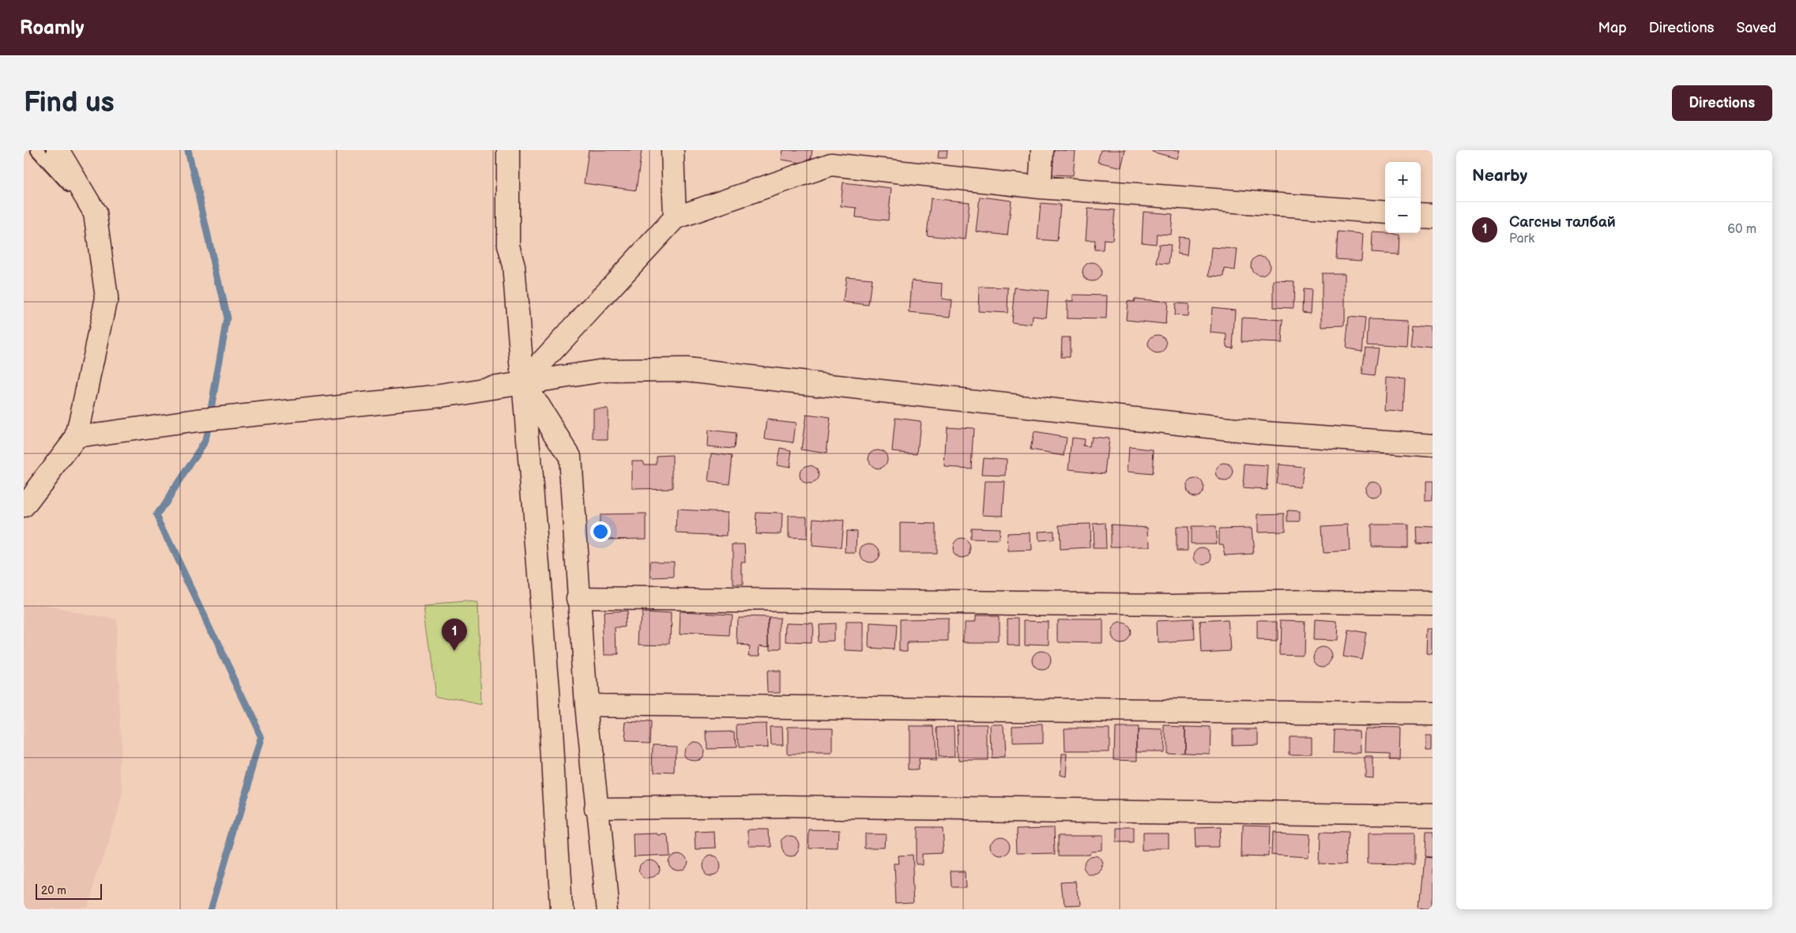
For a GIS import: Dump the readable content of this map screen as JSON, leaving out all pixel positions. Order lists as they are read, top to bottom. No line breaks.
{"scale_bar":"20 m","page":{"header":"Roamly","nav":["Map","Directions","Saved"],"buttons":"Directions","title":"Find us","heading":"Nearby","map_buttons":["+","−"],"list":[{"mark":"1","name":"Сагсны талбай","note":"Park","value":"60 m"}],"pins":"1","scale":"20 m"}}
